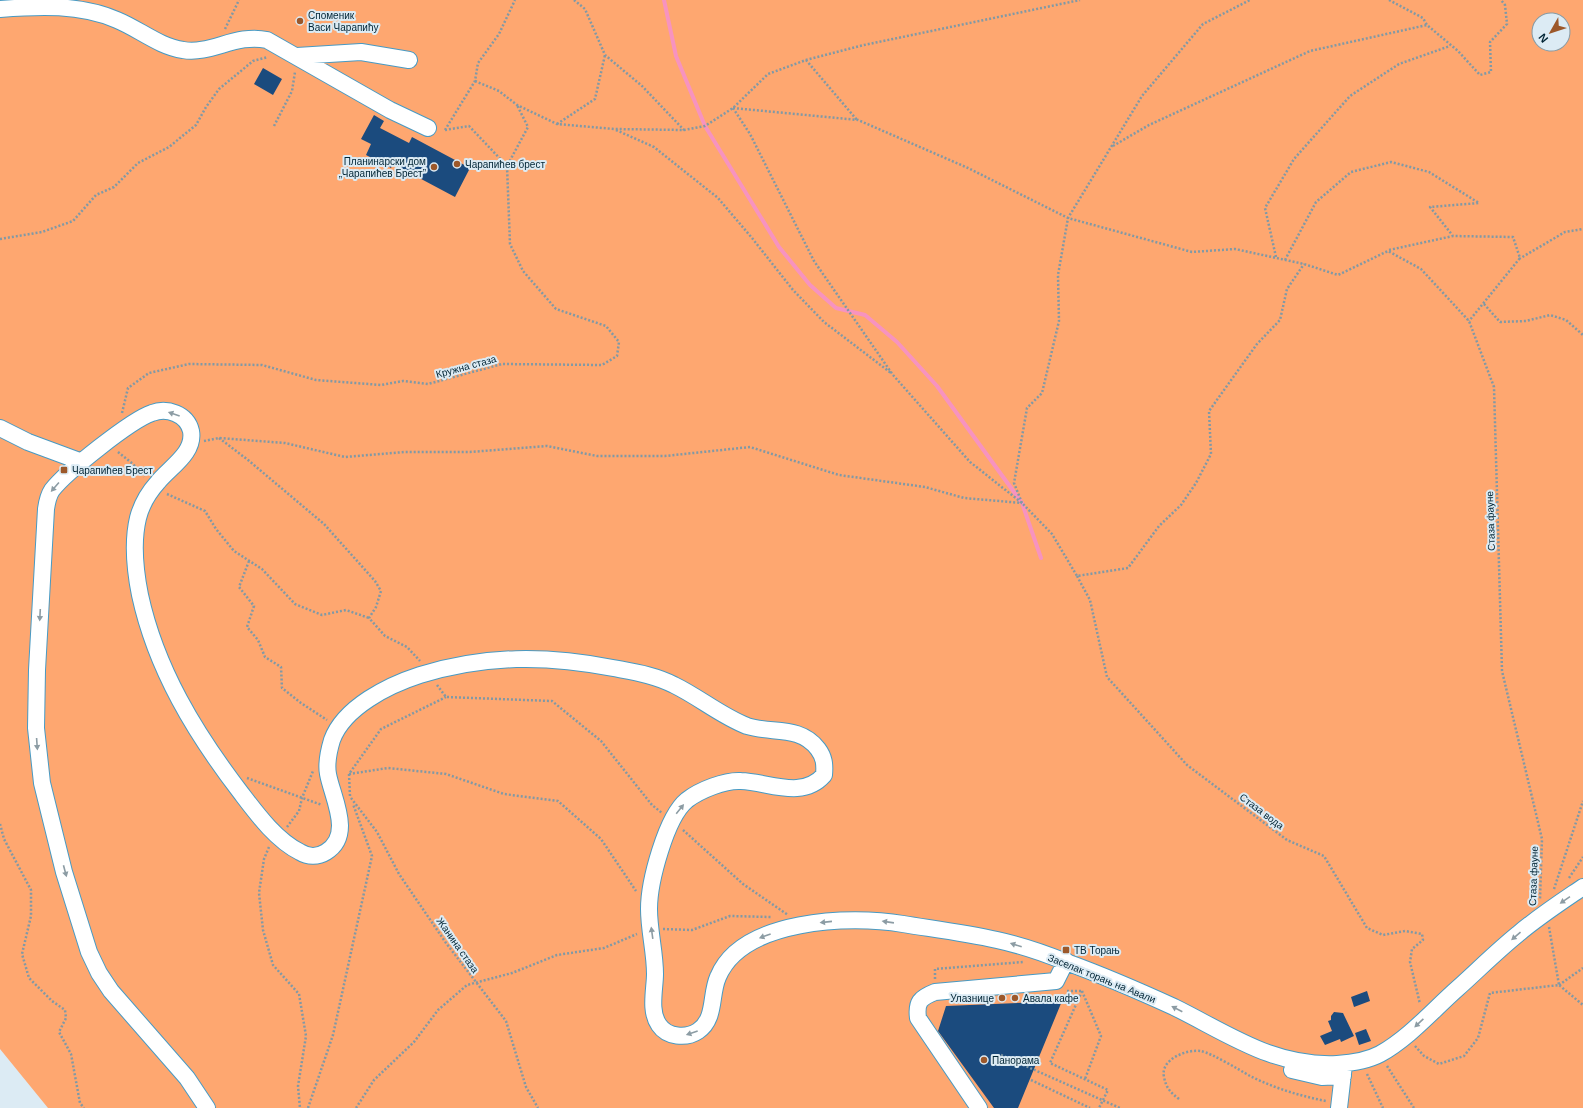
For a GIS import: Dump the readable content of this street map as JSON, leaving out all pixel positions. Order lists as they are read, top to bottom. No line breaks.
{"streets":{"street":["Заселак торањ на Авали"],"path":["Кружна стаза","Стаза фауне","Стаза вода","Жанина стаза"]},"places":{"other":["Споменик Васи Чарапићу","Чарапићев брест","Планинарски дом „Чарапићев Брест”","Улазнице","Авала кафе","Панорама"],"transit":["Чарапићев Брест","ТВ Торањ"]},"north":"bottom left"}
